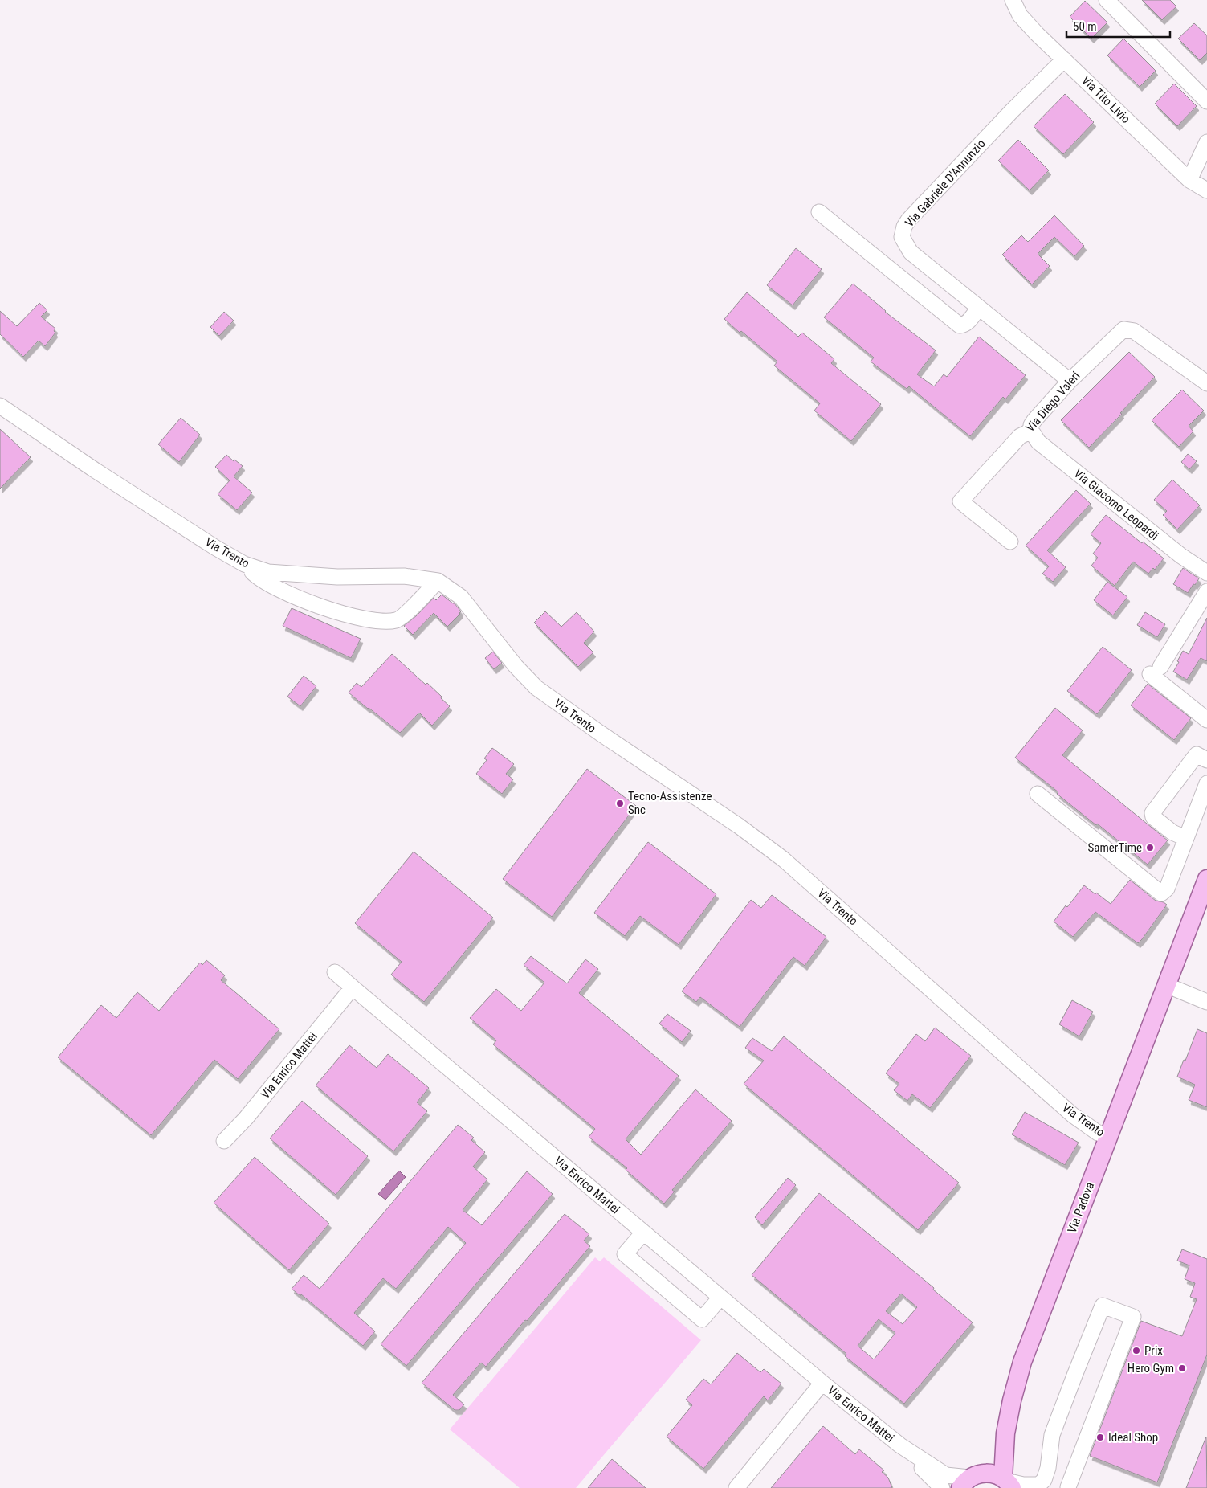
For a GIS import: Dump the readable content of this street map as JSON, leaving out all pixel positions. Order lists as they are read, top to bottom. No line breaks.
{"streets":{"main road":["Via Padova"],"street":["Via Tito Livio","Via Gabriele D'Annunzio","Via Diego Valeri","Via Giacomo Leopardi","Via Trento","Via Enrico Mattei"]},"crossings":[["Via Tito Livio","Via Gabriele D'Annunzio"],["Via Gabriele D'Annunzio","Via Diego Valeri"],["Via Diego Valeri","Via Giacomo Leopardi"],["Via Trento","Via Padova"],["Via Enrico Mattei","Via Padova"]],"places":["Tecno-Assistenze Snc","SamerTime","Prix","Hero Gym","Ideal Shop"],"scale_bar":"50 m"}
